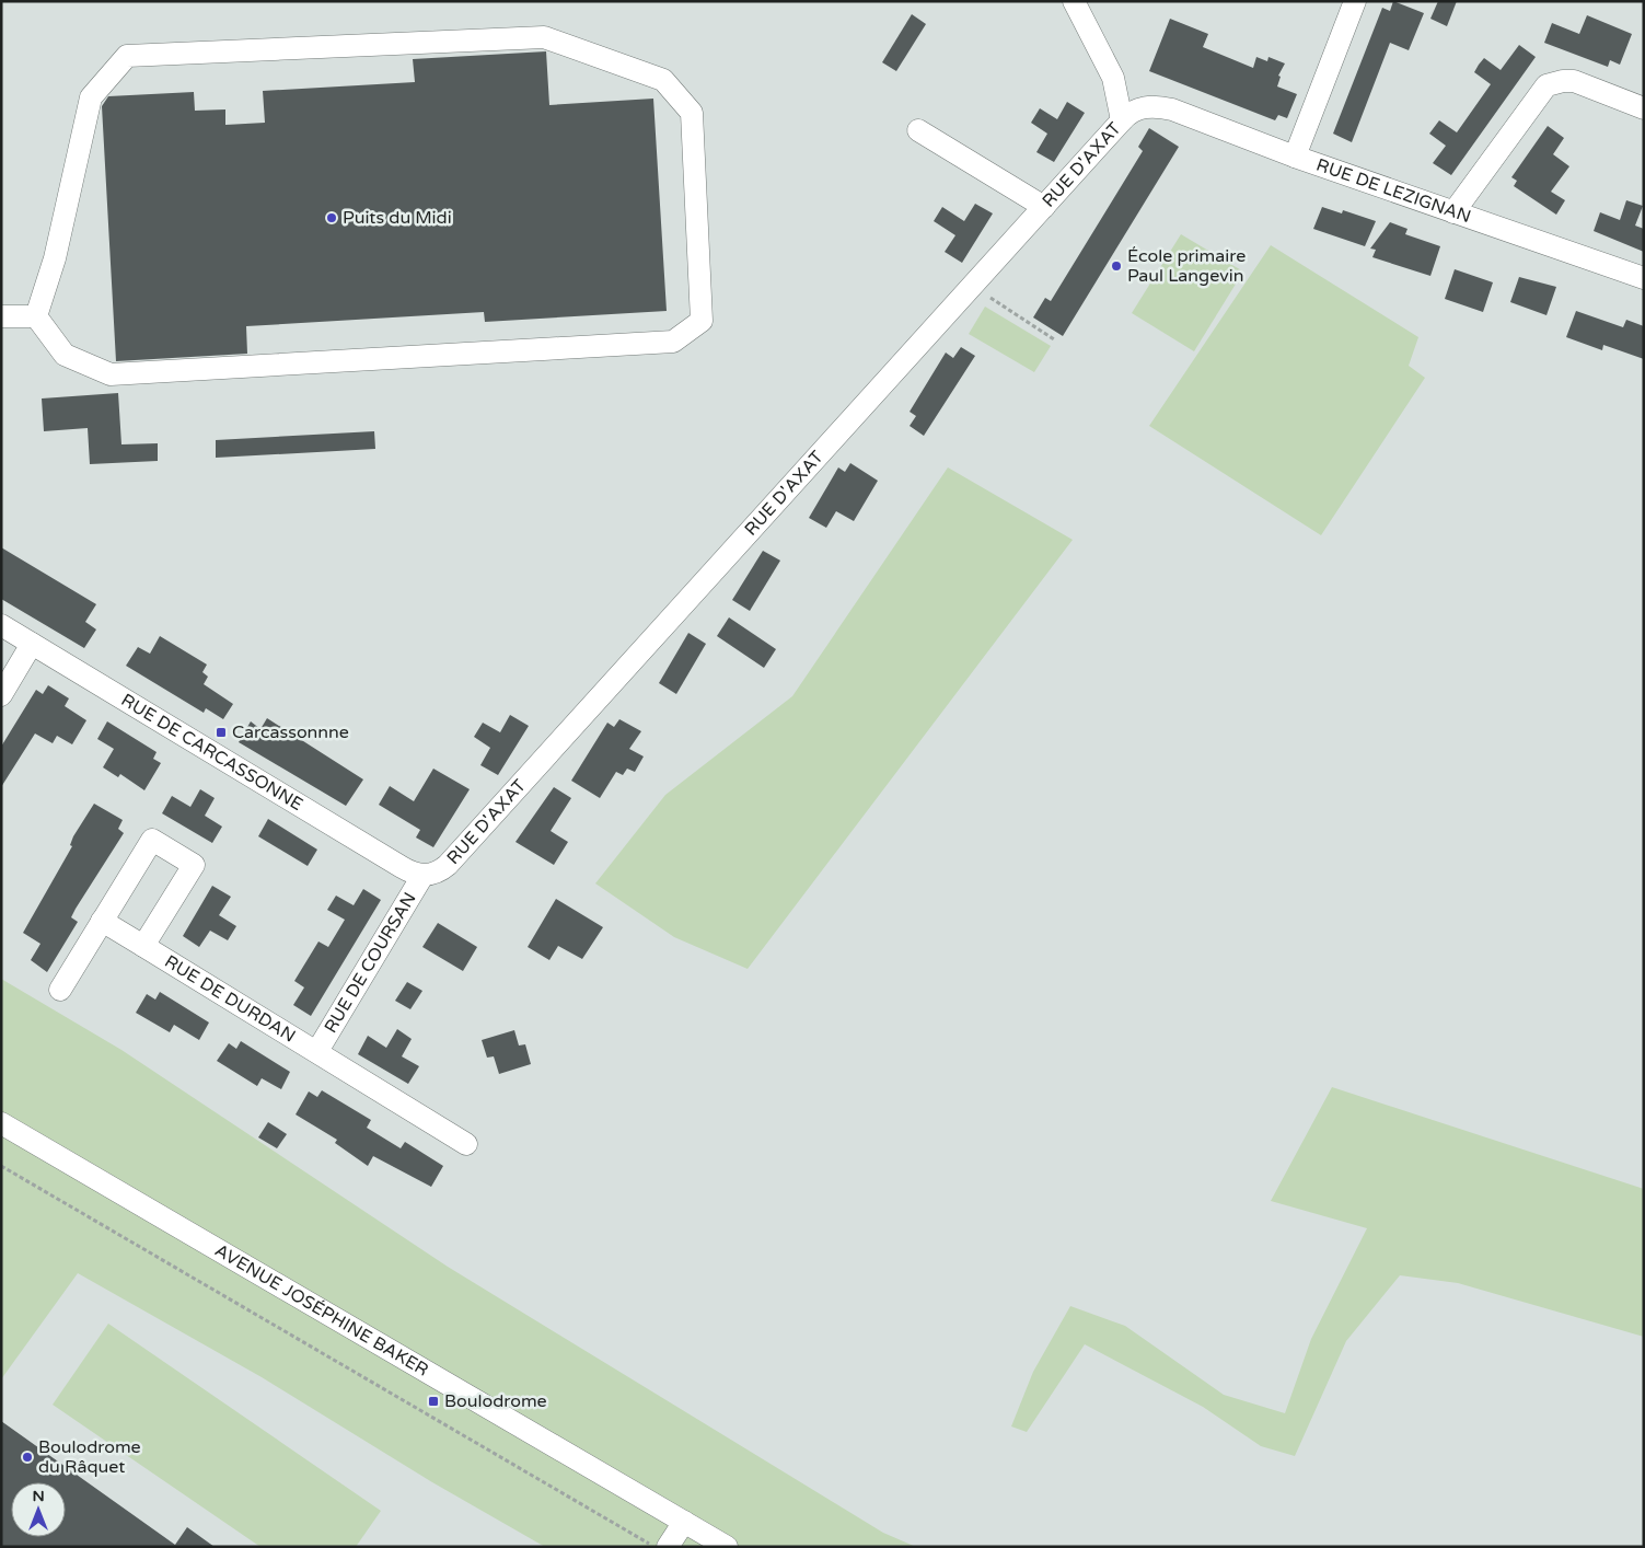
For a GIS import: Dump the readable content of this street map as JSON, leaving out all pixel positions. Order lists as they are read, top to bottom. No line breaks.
{"streets":{"street":["RUE D'AXAT","RUE DE LEZIGNAN","RUE DE CARCASSONNE","RUE DE COURSAN","RUE DE DURDAN","AVENUE JOSÉPHINE BAKER"]},"crossings":[["RUE D'AXAT","RUE DE LEZIGNAN"],["RUE D'AXAT","RUE DE CARCASSONNE"],["RUE D'AXAT","RUE DE COURSAN"],["RUE DE CARCASSONNE","RUE DE COURSAN"],["RUE DE COURSAN","RUE DE DURDAN"]],"places":{"other":["Puits du Midi","École primaire Paul Langevin","Boulodrome du Râquet"],"transit":["Carcassonnne","Boulodrome"]},"north":"top"}
